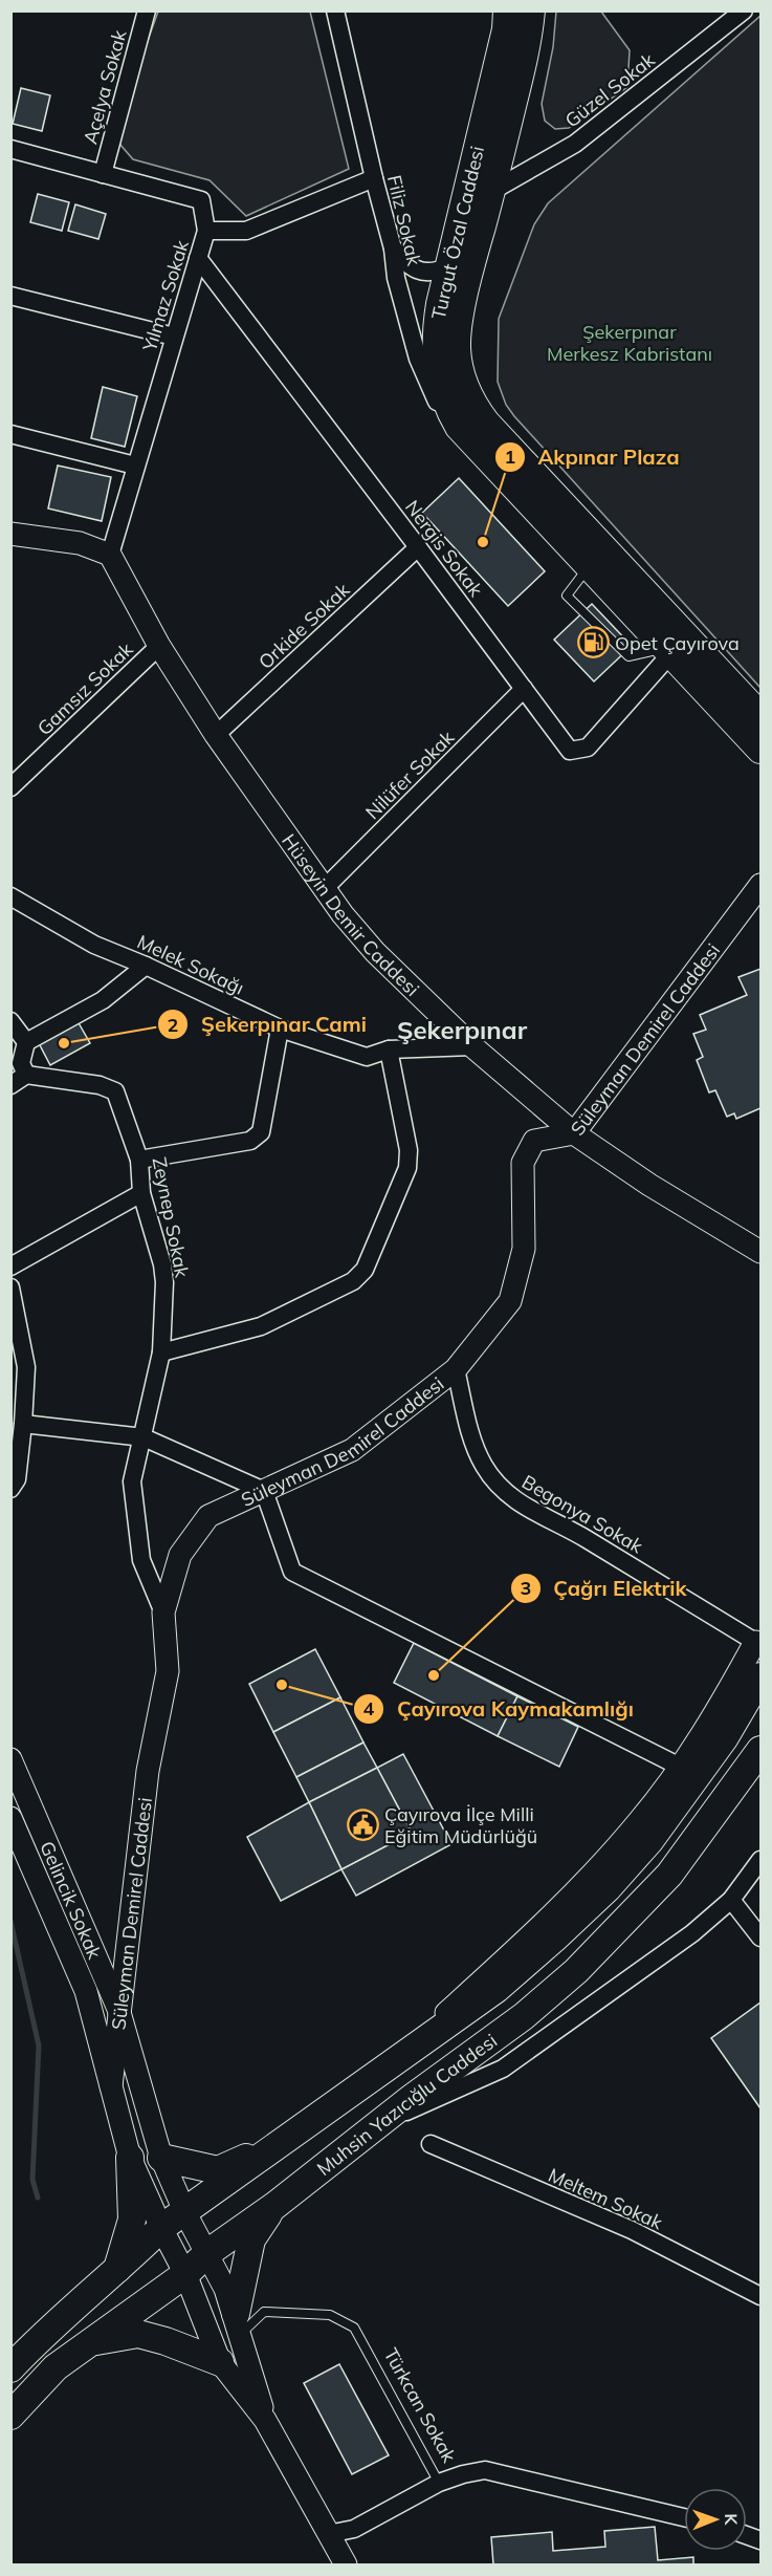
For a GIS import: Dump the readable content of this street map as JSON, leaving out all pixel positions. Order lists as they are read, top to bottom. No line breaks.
{"streets":{"main road":["Turgut Özal Caddesi","Muhsin Yazıcığlu Caddesi"],"street":["Açelya Sokak","Güzel Sokak","Filiz Sokak","Yılmaz Sokak","Nergis Sokak","Orkide Sokak","Gamsız Sokak","Nilüfer Sokak","Hüseyin Demir Caddesi","Melek Sokağı","Süleyman Demirel Caddesi","Zeynep Sokak","Begonya Sokak","Gelincik Sokak","Meltem Sokak","Türkcan Sokak"]},"crossings":[["Açelya Sokak","Yılmaz Sokak"],["Güzel Sokak","Turgut Özal Caddesi"],["Filiz Sokak","Turgut Özal Caddesi"],["Turgut Özal Caddesi","Nergis Sokak"],["Yılmaz Sokak","Nergis Sokak"],["Yılmaz Sokak","Hüseyin Demir Caddesi"],["Nergis Sokak","Orkide Sokak"],["Nergis Sokak","Nilüfer Sokak"],["Orkide Sokak","Hüseyin Demir Caddesi"],["Gamsız Sokak","Hüseyin Demir Caddesi"],["Nilüfer Sokak","Hüseyin Demir Caddesi"],["Hüseyin Demir Caddesi","Melek Sokağı"],["Hüseyin Demir Caddesi","Süleyman Demirel Caddesi"],["Süleyman Demirel Caddesi","Zeynep Sokak"],["Süleyman Demirel Caddesi","Begonya Sokak"],["Süleyman Demirel Caddesi","Gelincik Sokak"],["Begonya Sokak","Muhsin Yazıcığlu Caddesi"],["Gelincik Sokak","Muhsin Yazıcığlu Caddesi"],["Gelincik Sokak","Türkcan Sokak"]],"districts":["Şekerpınar"],"parks":["Şekerpınar Merkesz Kabristanı"],"places":{"other":["Akpınar Plaza","Şekerpınar Cami","Çağrı Elektrik","Çayırova Kaymakamlığı"],"fuel station":["Opet Çayırova"],"public building":["Çayırova İlçe Milli Eğitim Müdürlüğü"]},"north":"right"}
